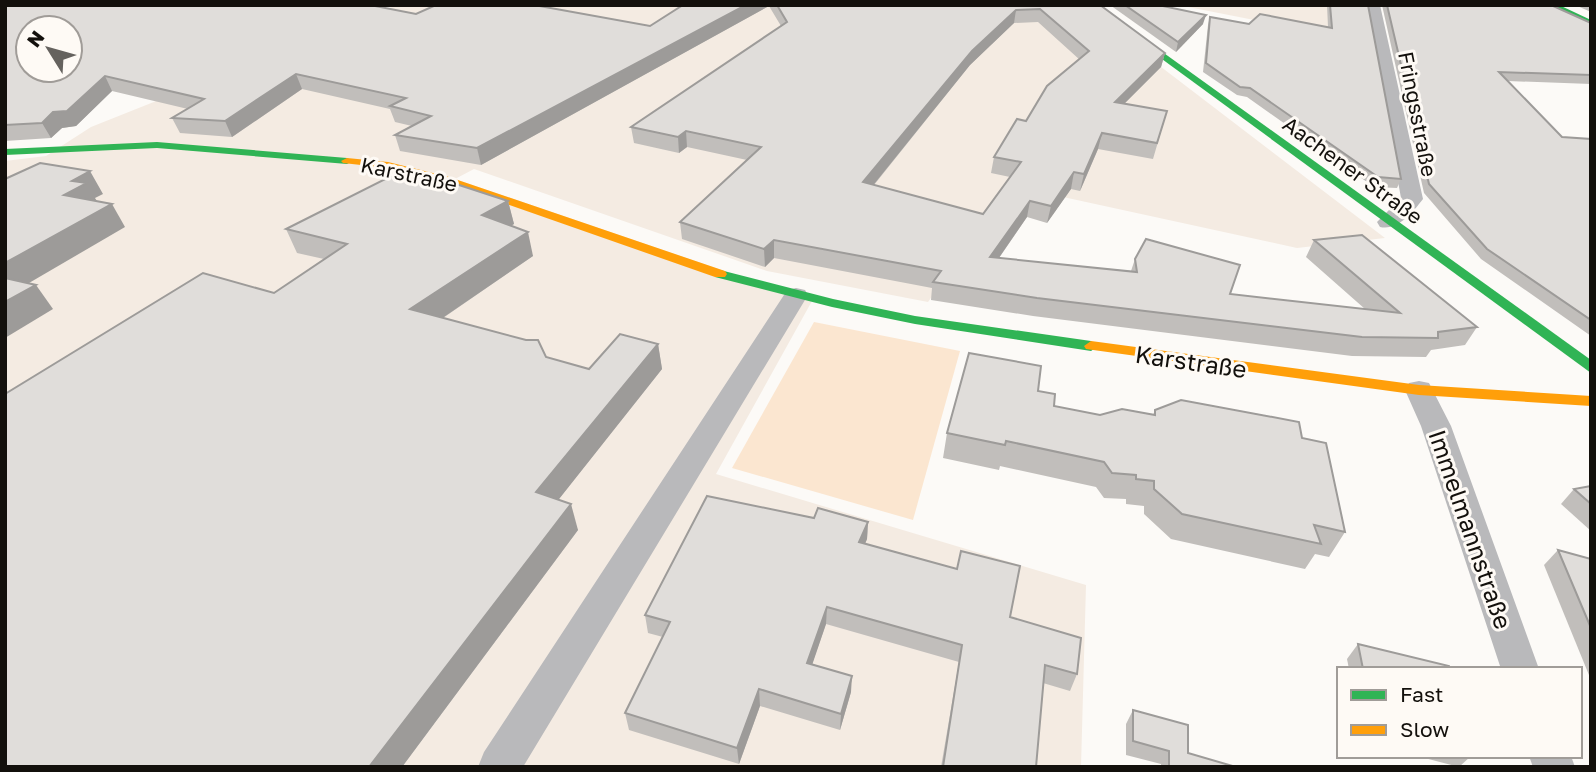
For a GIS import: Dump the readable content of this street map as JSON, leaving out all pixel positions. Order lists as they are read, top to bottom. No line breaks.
{"streets":{"street":["Fringsstraße","Aachener Straße","Karstraße","Immelmannstraße"]},"crossings":[["Fringsstraße","Aachener Straße"],["Karstraße","Immelmannstraße"]],"legend":["Fast","Slow"],"north":"top left"}
